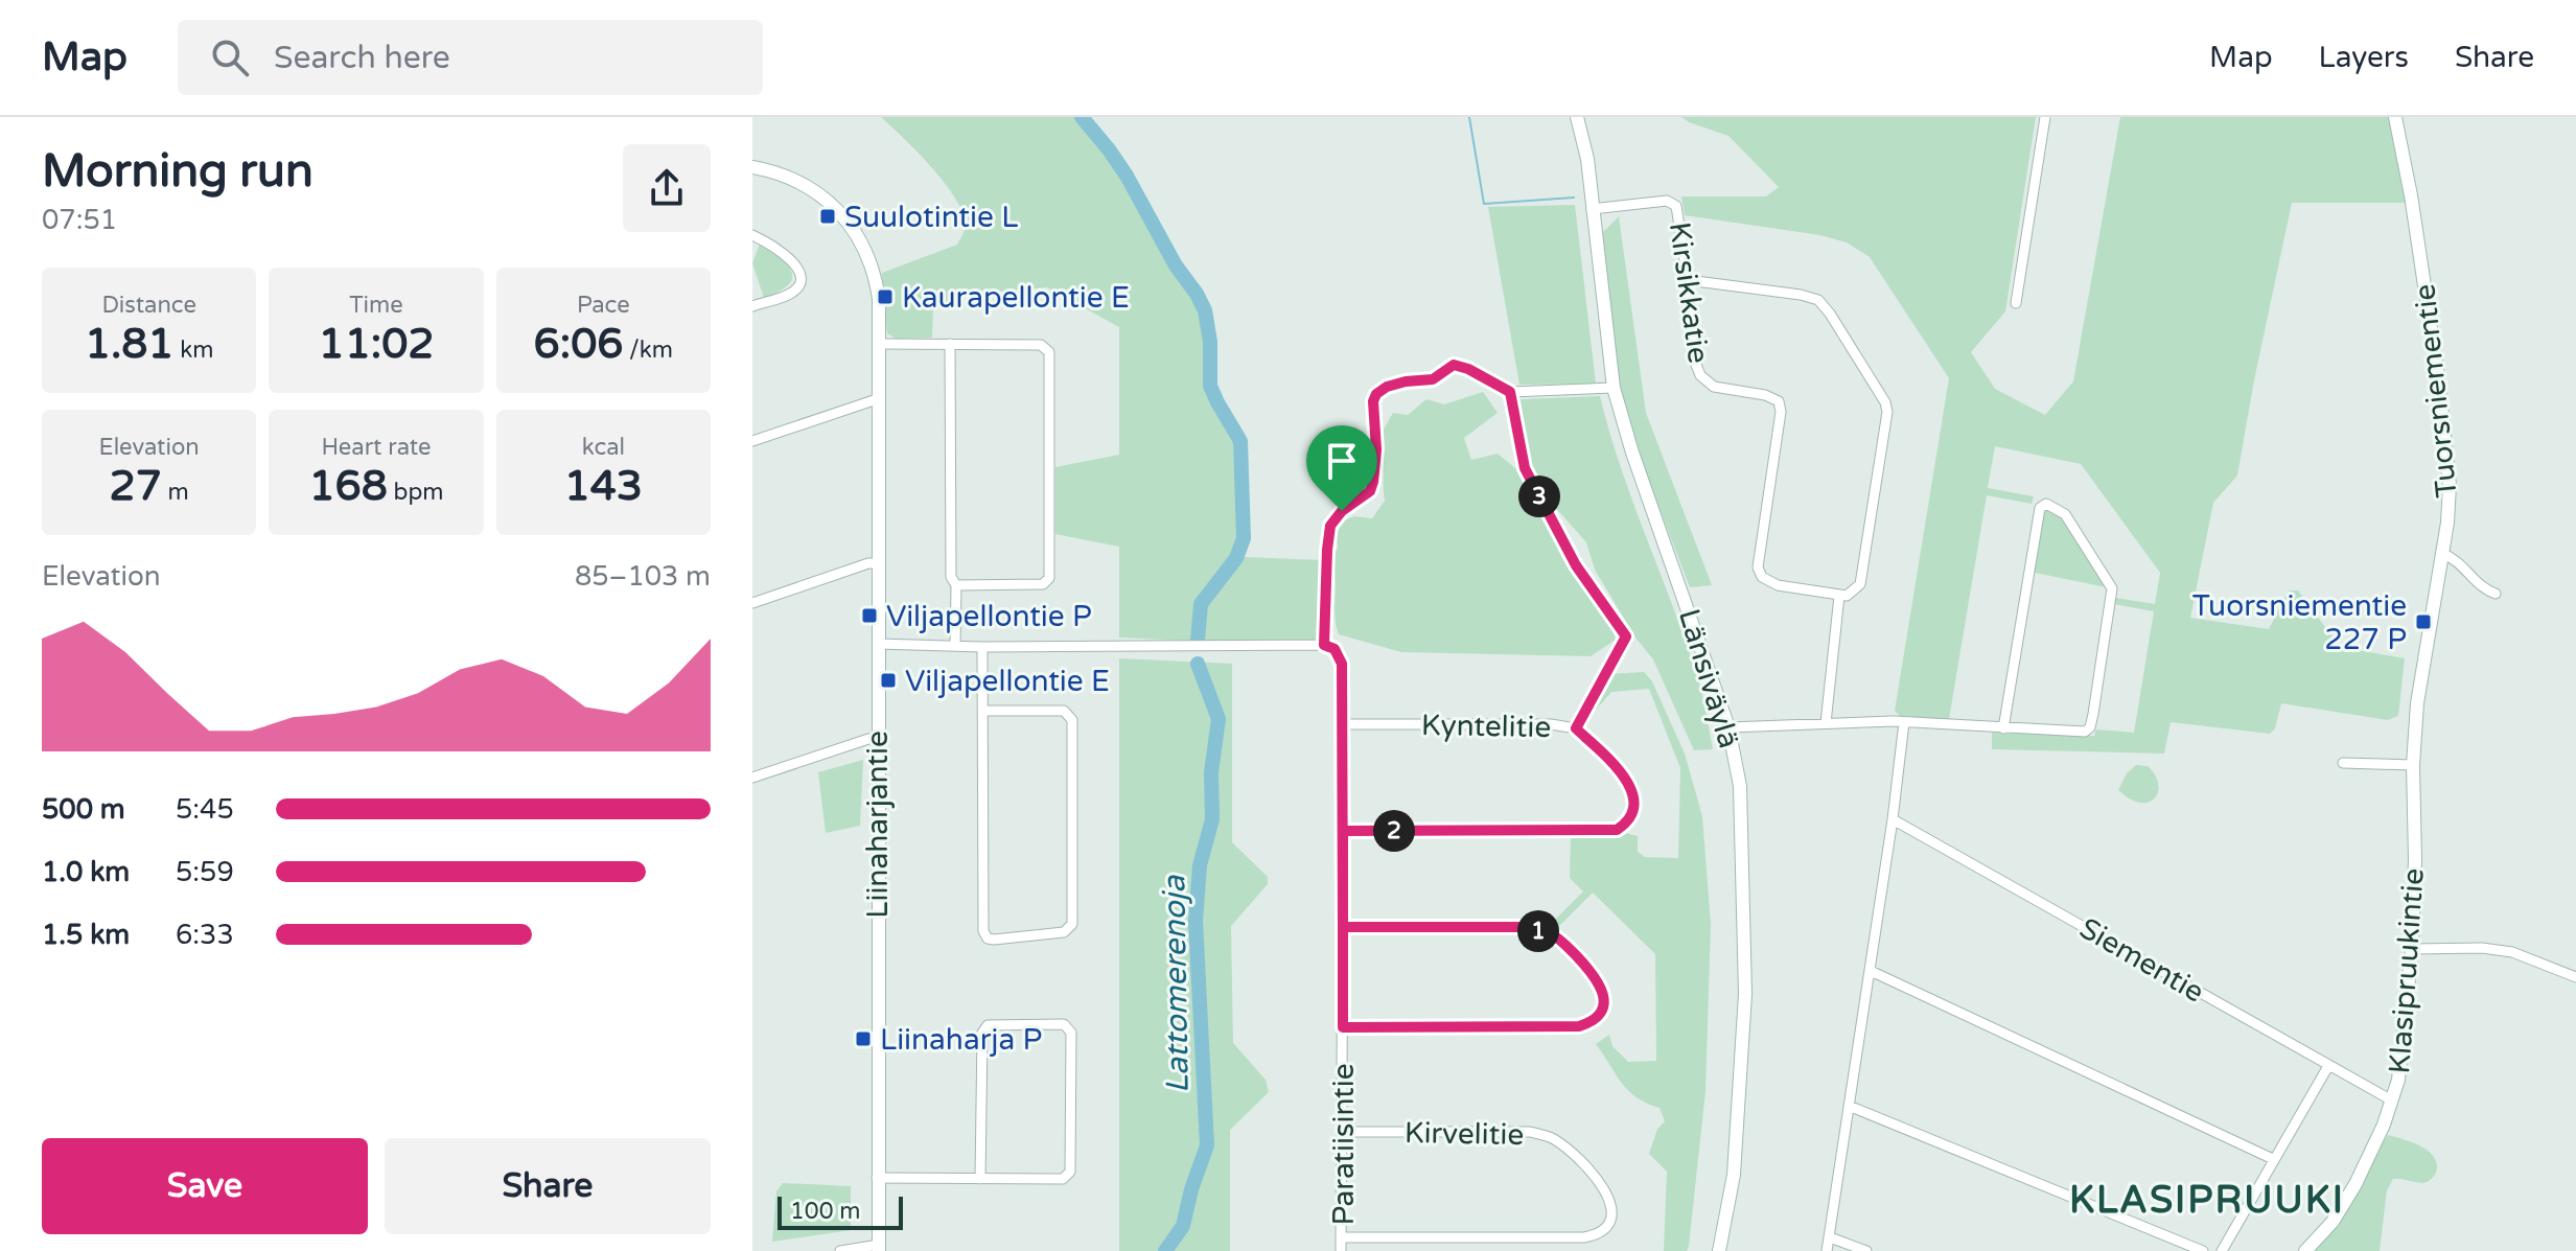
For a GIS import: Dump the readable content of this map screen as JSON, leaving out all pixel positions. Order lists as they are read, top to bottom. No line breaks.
{"streets":{"main road":["Tuorsniementie","Länsiväylä","Liinaharjantie","Klasipruukintie"],"street":["Kirsikkatie","Kyntelitie","Siementie","Kirvelitie","Paratiisintie"]},"crossings":[["Kirsikkatie","Länsiväylä"],["Tuorsniementie","Klasipruukintie"],["Kyntelitie","Paratiisintie"],["Siementie","Klasipruukintie"],["Kirvelitie","Paratiisintie"]],"districts":["KLASIPRUUKI"],"water":["Lattomerenoja"],"places":{"transit":["Suulotintie L","Kaurapellontie E","Viljapellontie P","Tuorsniementie 227 P","Viljapellontie E","Liinaharja P"]},"scale_bar":"100 m","page":{"header":"Map","search":"Search here","nav":["Map","Layers","Share"],"heading":["Morning run","07:51"],"stats":[["Distance","1.81 km"],["Time","11:02"],["Pace","6:06 /km"],["Elevation","27 m"],["Heart rate","168 bpm"],["kcal","143"]],"pins":["3","2","1"],"chart":["Elevation","85–103 m"],"list":[{"name":"500 m","note":"5:45"},{"name":"1.0 km","note":"5:59"},{"name":"1.5 km","note":"6:33"}],"buttons":["Save","Share"],"scale":"100 m"}}
